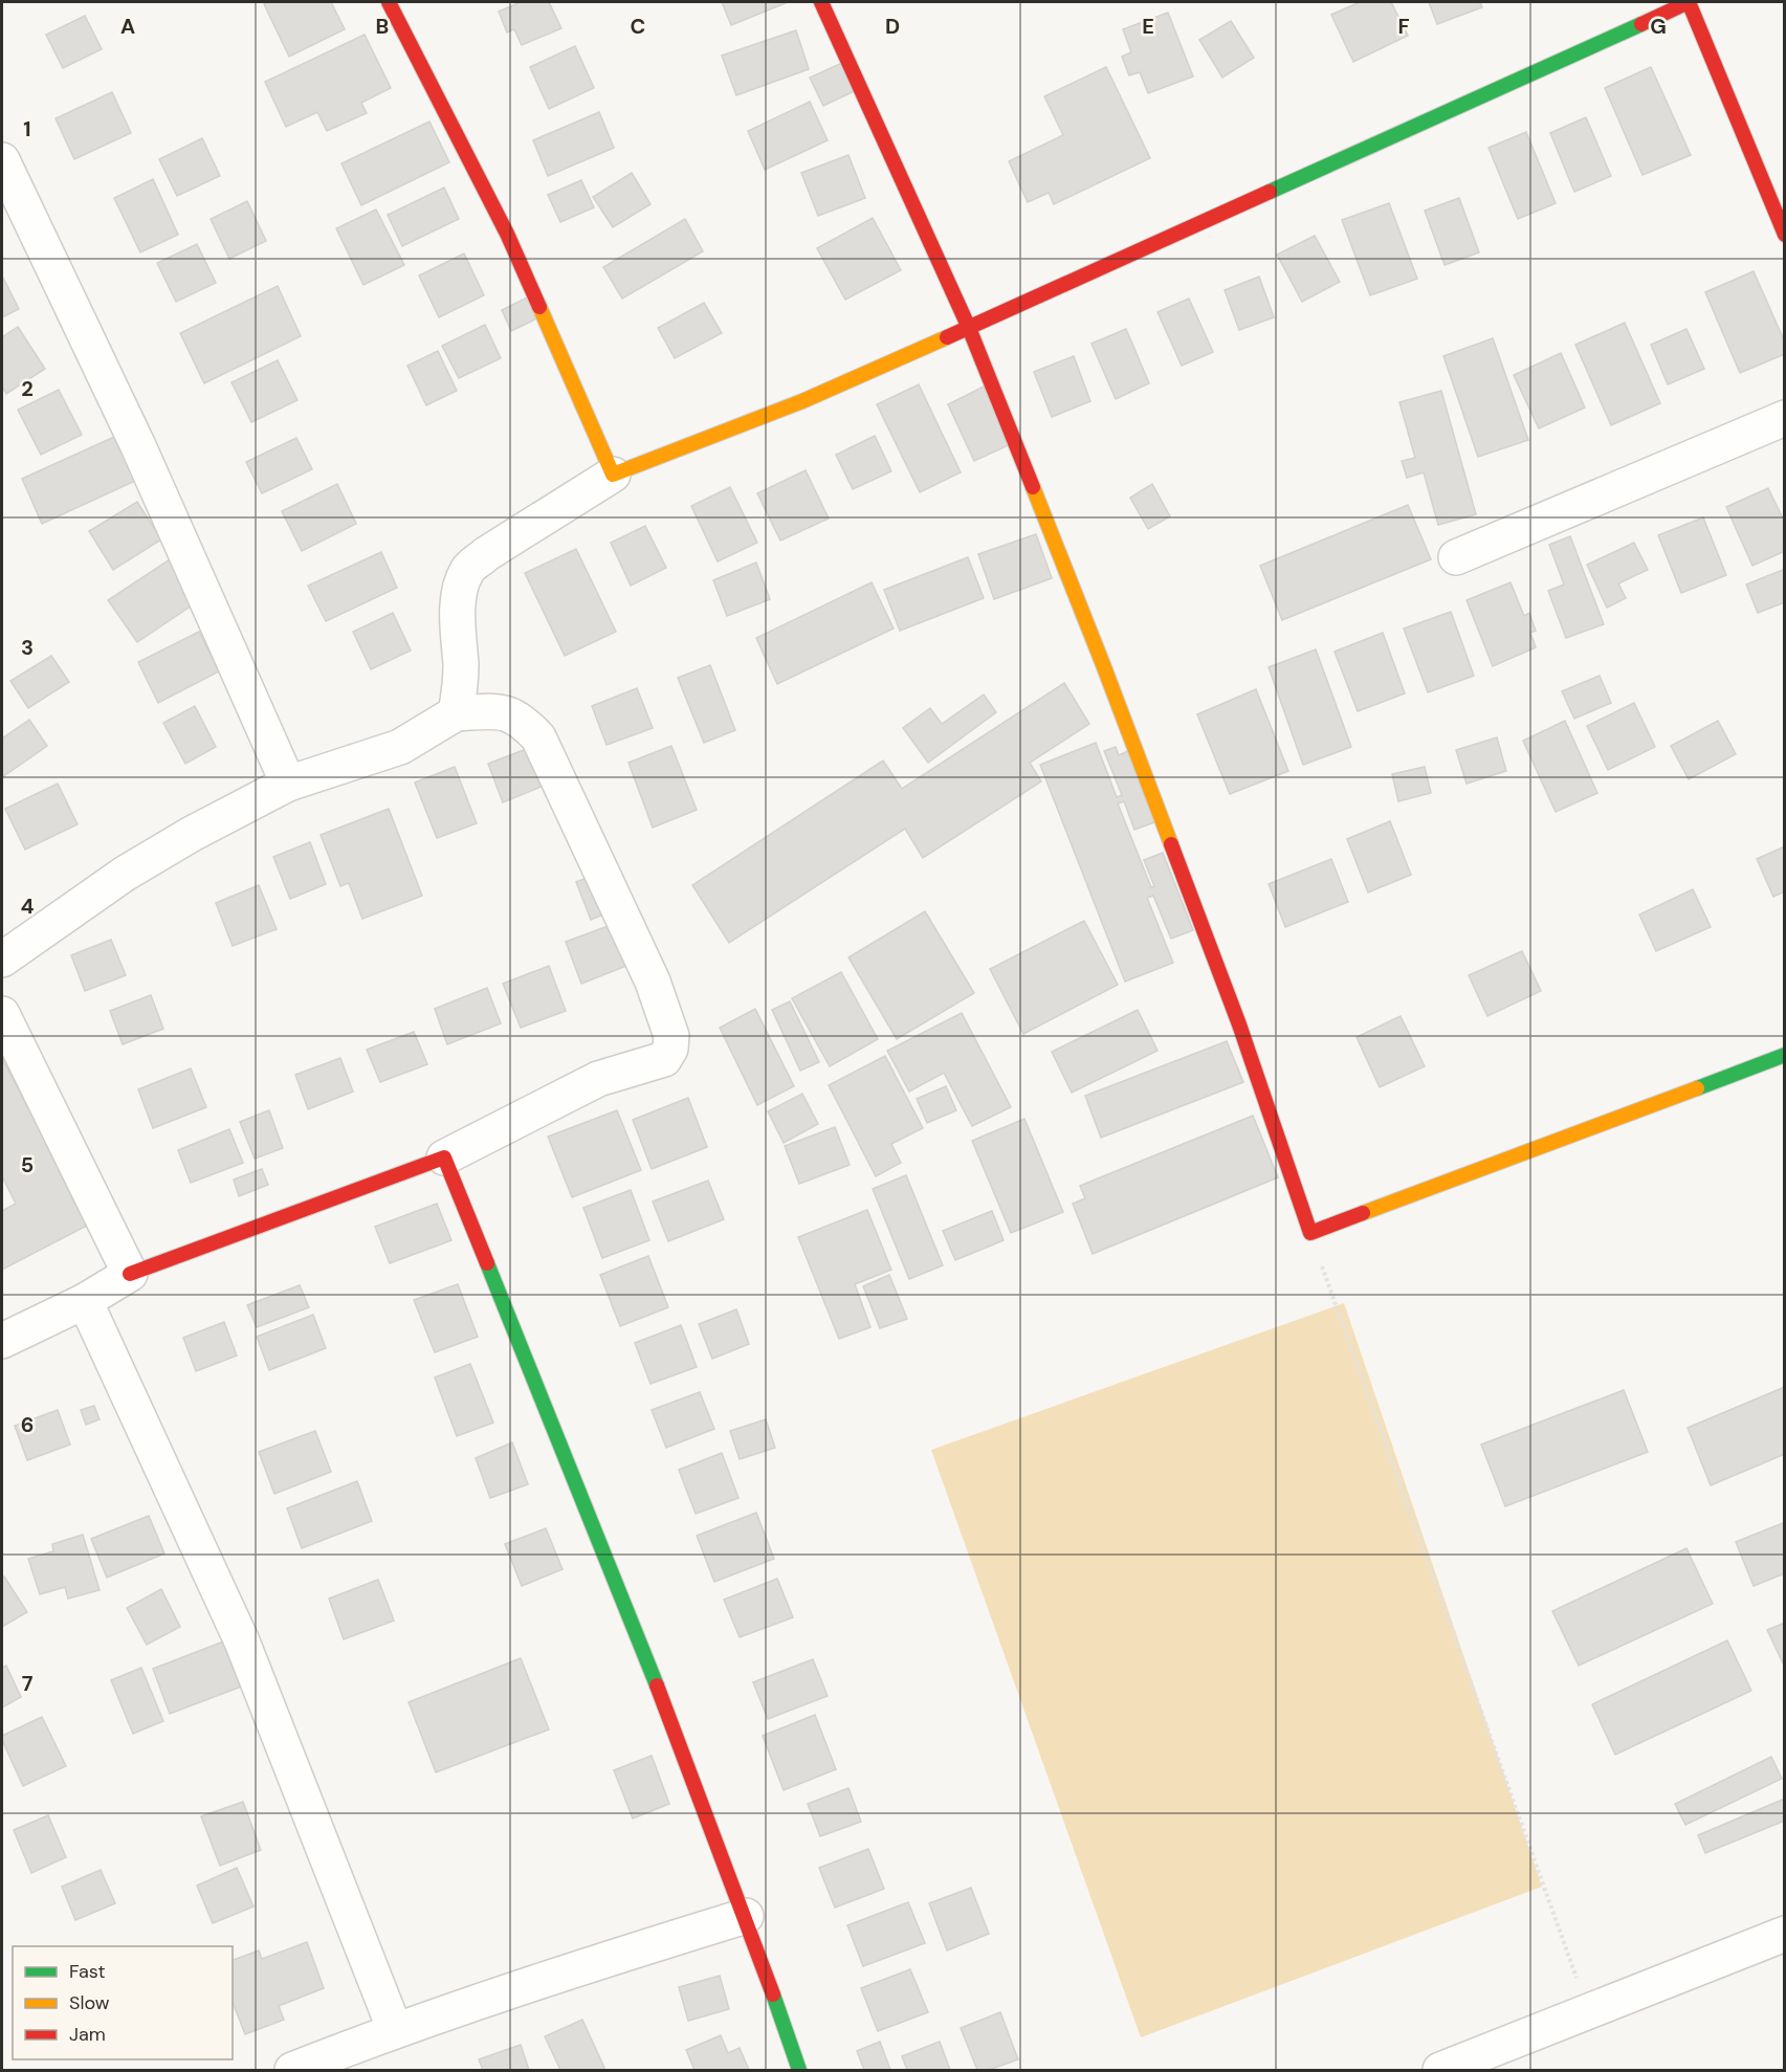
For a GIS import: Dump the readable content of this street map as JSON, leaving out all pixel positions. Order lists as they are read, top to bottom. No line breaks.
{"legend":["Fast","Slow","Jam"],"grid":{"columns":["A","B","C","D","E","F","G"],"rows":["1","2","3","4","5","6","7"]}}
